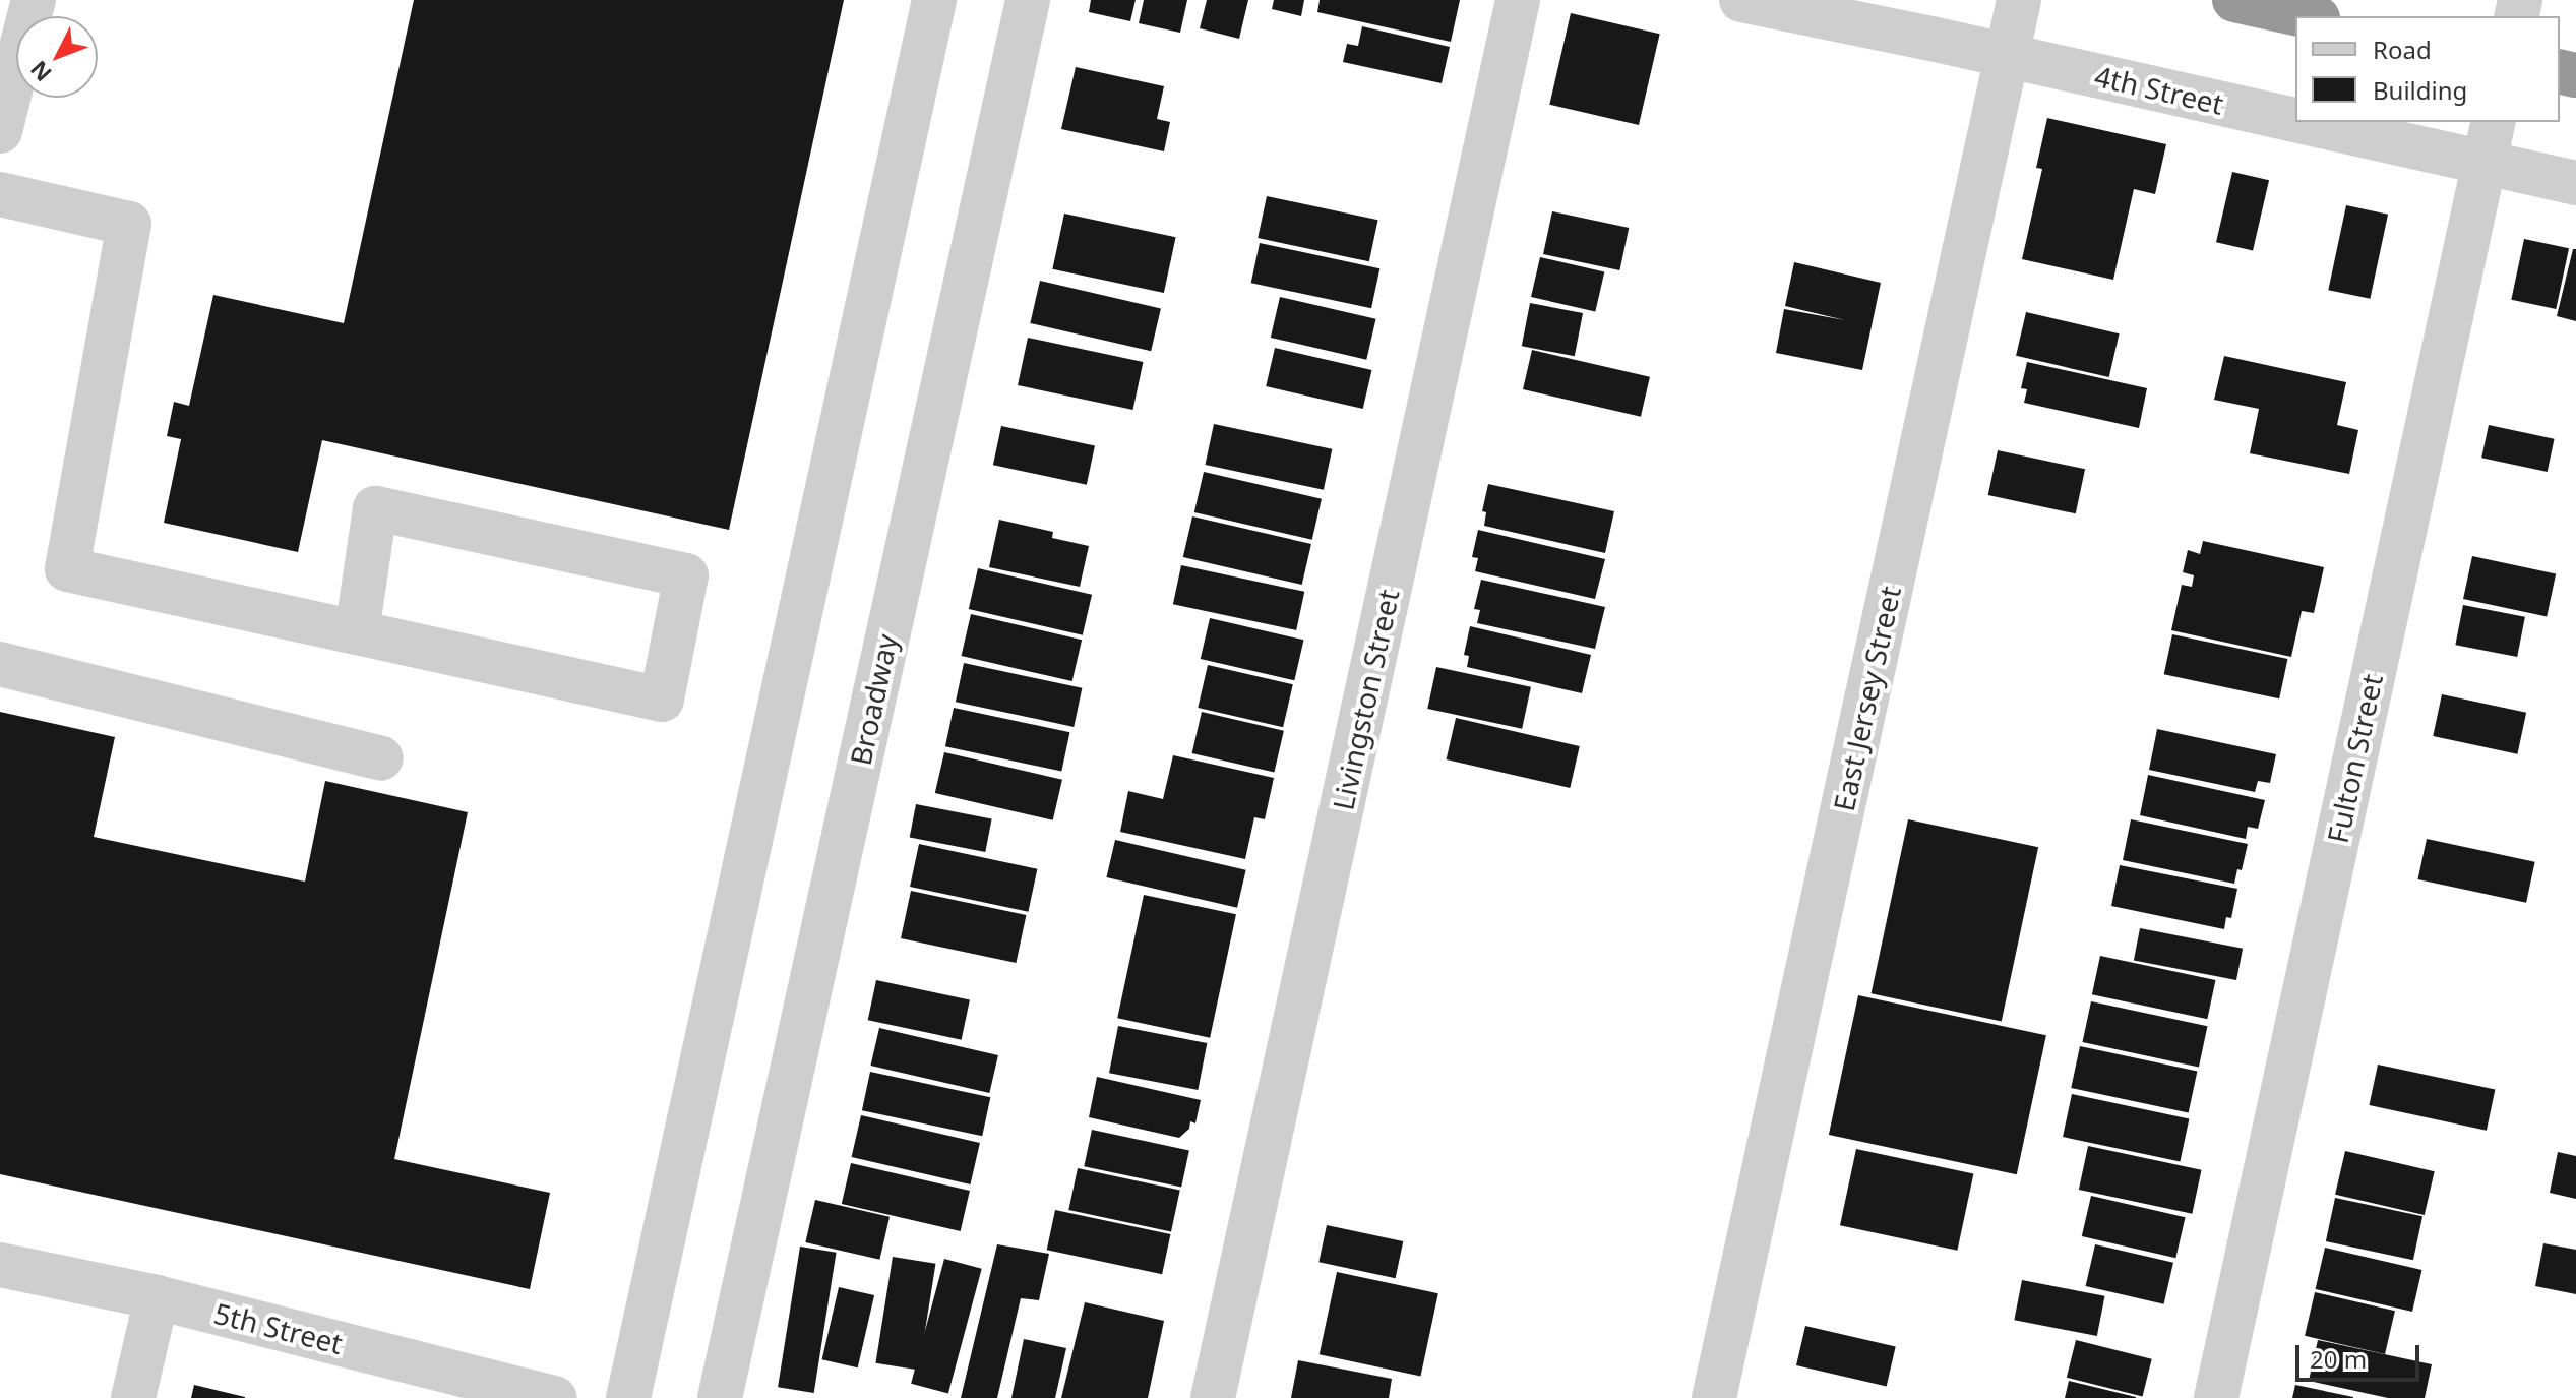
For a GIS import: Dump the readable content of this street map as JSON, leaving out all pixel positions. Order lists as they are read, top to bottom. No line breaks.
{"streets":{"street":["4th Street","East Jersey Street","Broadway","Livingston Street","Fulton Street","5th Street"]},"crossings":[["4th Street","East Jersey Street"],["4th Street","Fulton Street"]],"legend":["Road","Building"],"scale_bar":"20 m","north":"bottom left"}
